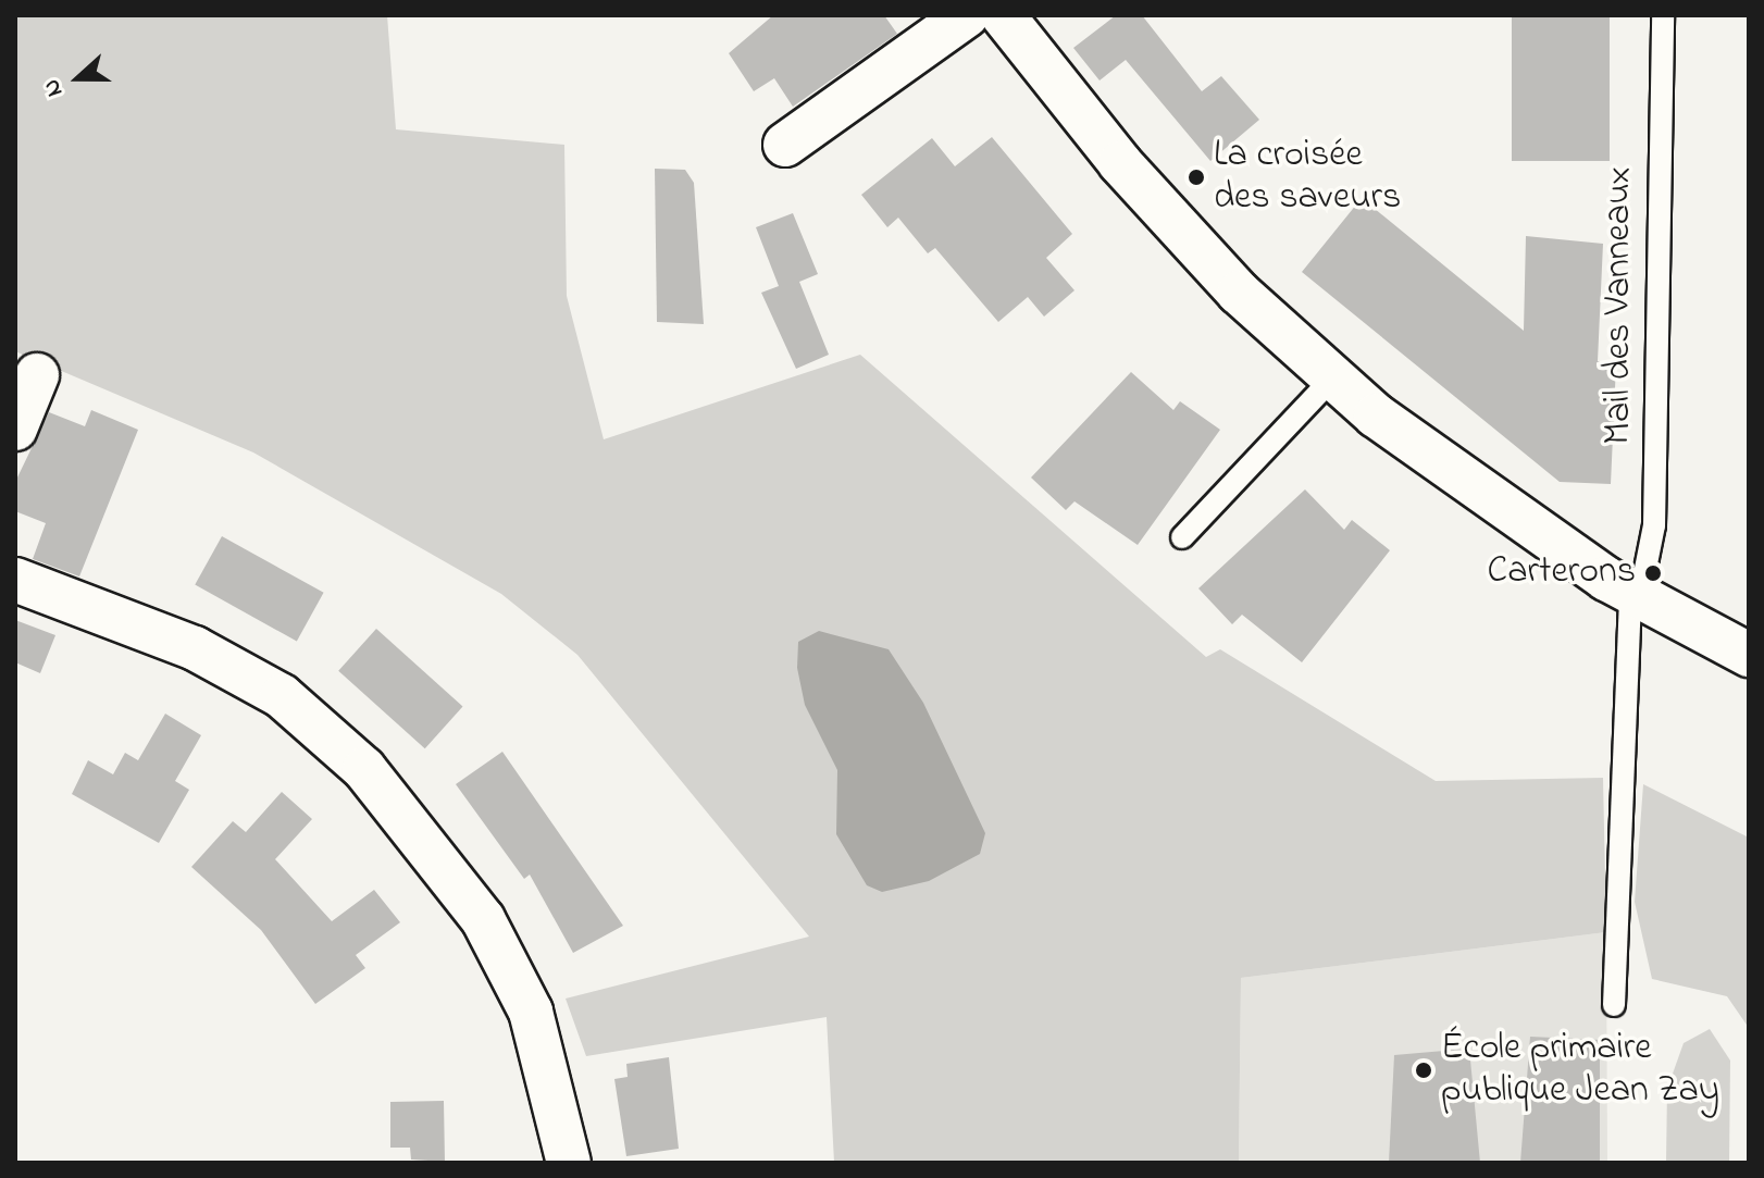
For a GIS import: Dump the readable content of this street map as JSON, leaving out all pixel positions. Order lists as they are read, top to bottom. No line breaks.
{"streets":{"lane":["Mail des Vanneaux"]},"places":["La croisée des saveurs","Carterons","École primaire publique Jean Zay"],"north":"left"}
